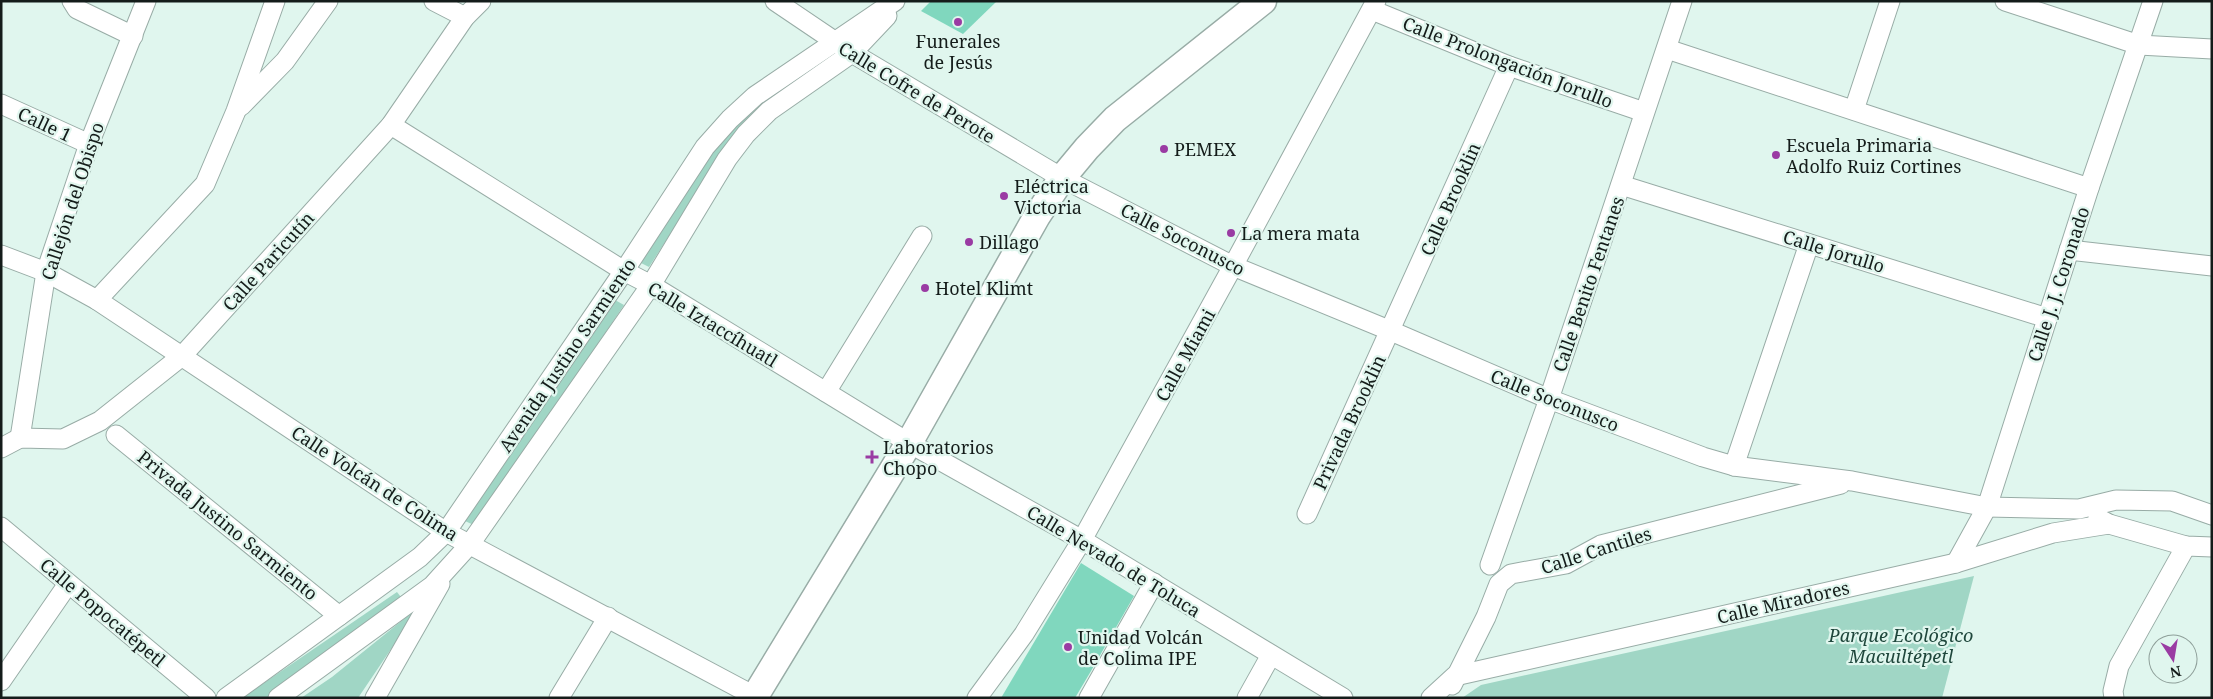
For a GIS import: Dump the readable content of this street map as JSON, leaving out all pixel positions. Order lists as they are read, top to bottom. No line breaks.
{"streets":{"street":["Calle Prolongación Jorullo","Calle Cofre de Perote","Calle 1","Calle Brooklin","Callejón del Obispo","Calle Soconusco","Calle Jorullo","Calle Paricutín","Calle Benito Fentanes","Calle J. J. Coronado","Calle Iztaccíhuatl","Avenida Justino Sarmiento","Calle Miami","Privada Brooklin","Calle Volcán de Colima","Privada Justino Sarmiento","Calle Cantiles","Calle Nevado de Toluca","Calle Miradores","Calle Popocatépetl"]},"crossings":[["Calle Prolongación Jorullo","Calle Brooklin"],["Calle Prolongación Jorullo","Calle Benito Fentanes"],["Calle Prolongación Jorullo","Calle Miami"],["Calle Cofre de Perote","Calle Soconusco"],["Calle Cofre de Perote","Avenida Justino Sarmiento"],["Calle 1","Callejón del Obispo"],["Calle Brooklin","Calle Soconusco"],["Calle Brooklin","Privada Brooklin"],["Callejón del Obispo","Calle Paricutín"],["Callejón del Obispo","Calle Volcán de Colima"],["Calle Soconusco","Calle Benito Fentanes"],["Calle Soconusco","Calle J. J. Coronado"],["Calle Soconusco","Calle Miami"],["Calle Soconusco","Privada Brooklin"],["Calle Soconusco","Calle Cantiles"],["Calle Soconusco","Calle Miradores"],["Calle Jorullo","Calle Benito Fentanes"],["Calle Jorullo","Calle J. J. Coronado"],["Calle Paricutín","Calle Iztaccíhuatl"],["Calle Paricutín","Calle Volcán de Colima"],["Calle J. J. Coronado","Calle Miradores"],["Calle Iztaccíhuatl","Avenida Justino Sarmiento"],["Calle Iztaccíhuatl","Calle Nevado de Toluca"],["Avenida Justino Sarmiento","Calle Volcán de Colima"],["Avenida Justino Sarmiento","Privada Justino Sarmiento"],["Calle Miami","Calle Nevado de Toluca"],["Calle Cantiles","Calle Miradores"]],"parks":["Parque Ecológico Macuiltépetl"],"places":{"other":["Funerales de Jesús","PEMEX","Escuela Primaria Adolfo Ruiz Cortines","Eléctrica Victoria","La mera mata","Dillago","Hotel Klimt","Unidad Volcán de Colima IPE"],"health":["Laboratorios Chopo"]},"north":"bottom"}
